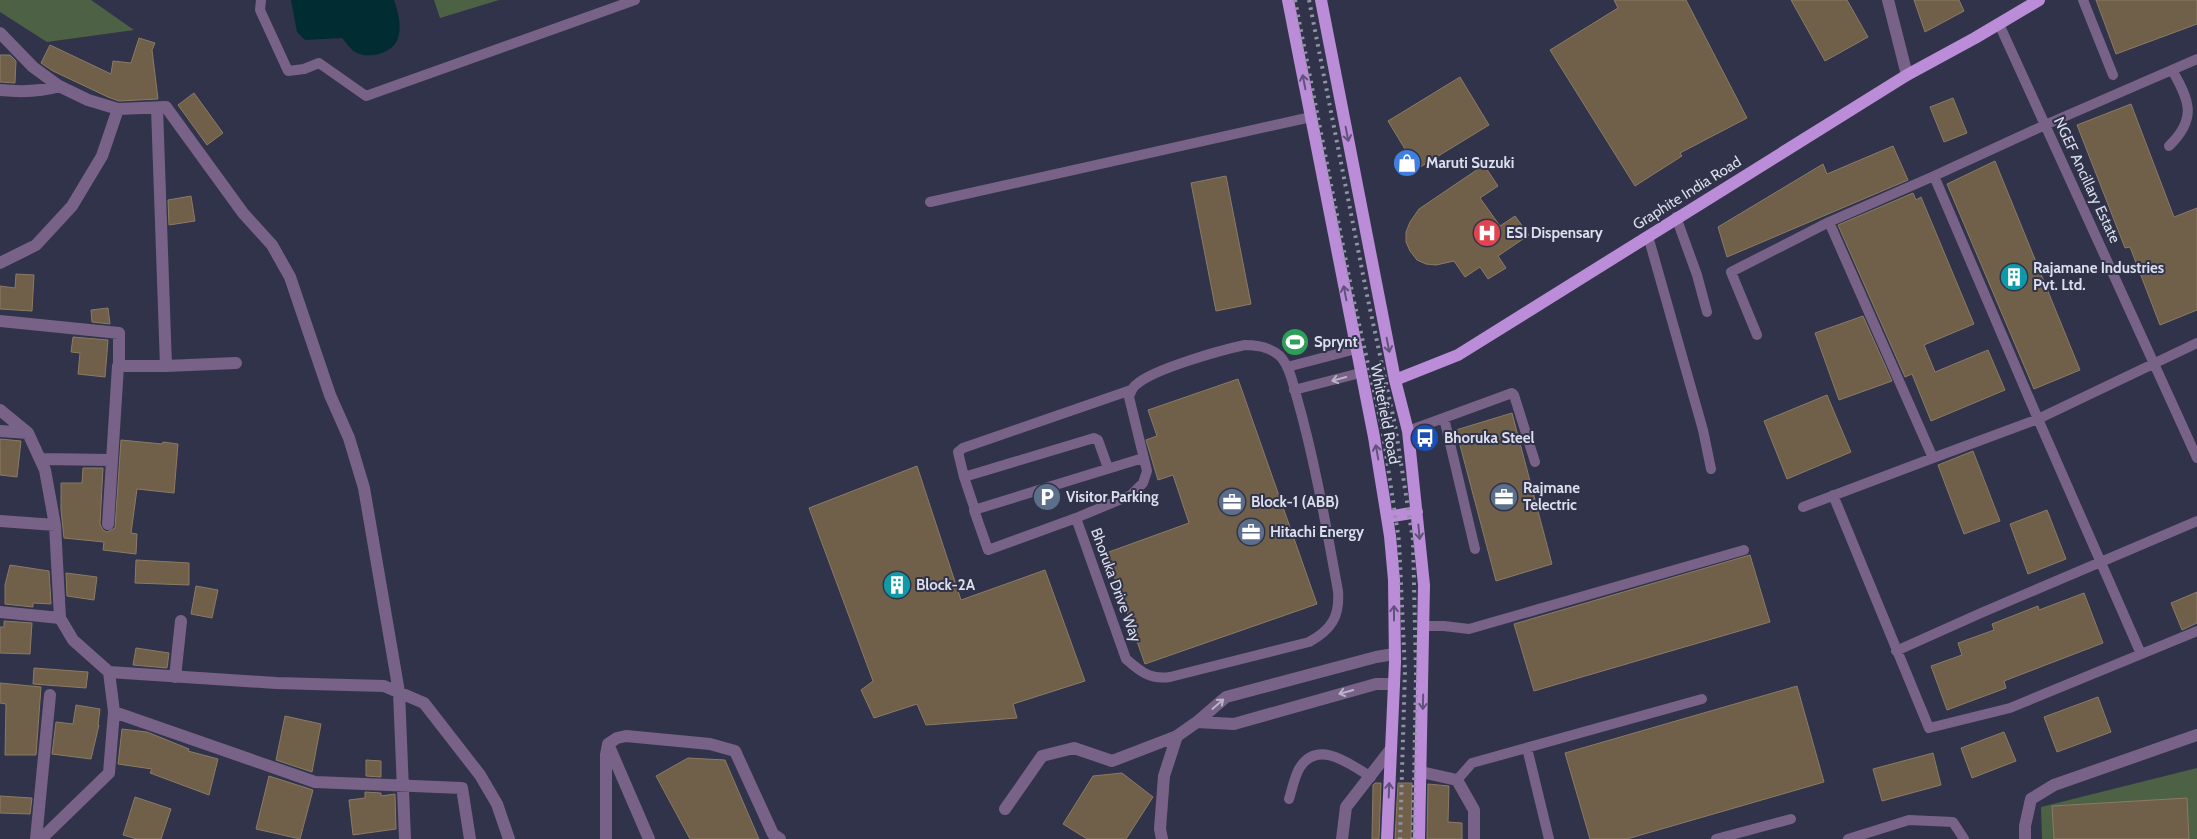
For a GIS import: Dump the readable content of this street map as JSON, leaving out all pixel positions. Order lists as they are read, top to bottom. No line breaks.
{"streets":{"main road":["Graphite India Road","Whitefield Road"],"lane":["NGEF Ancillary Estate","Bhoruka Drive Way"]},"crossings":[["NGEF Ancillary Estate","Graphite India Road"],["Graphite India Road","Whitefield Road"]],"places":{"shop":["Maruti Suzuki"],"hospital":["ESI Dispensary"],"building":["Rajamane Industries Pvt. Ltd.","Block-2A"],"sports":["Sprynt"],"bus stop":["Bhoruka Steel"],"parking":["Visitor Parking"],"office":["Rajmane Telectric","Block-1 (ABB)","Hitachi Energy"]}}
